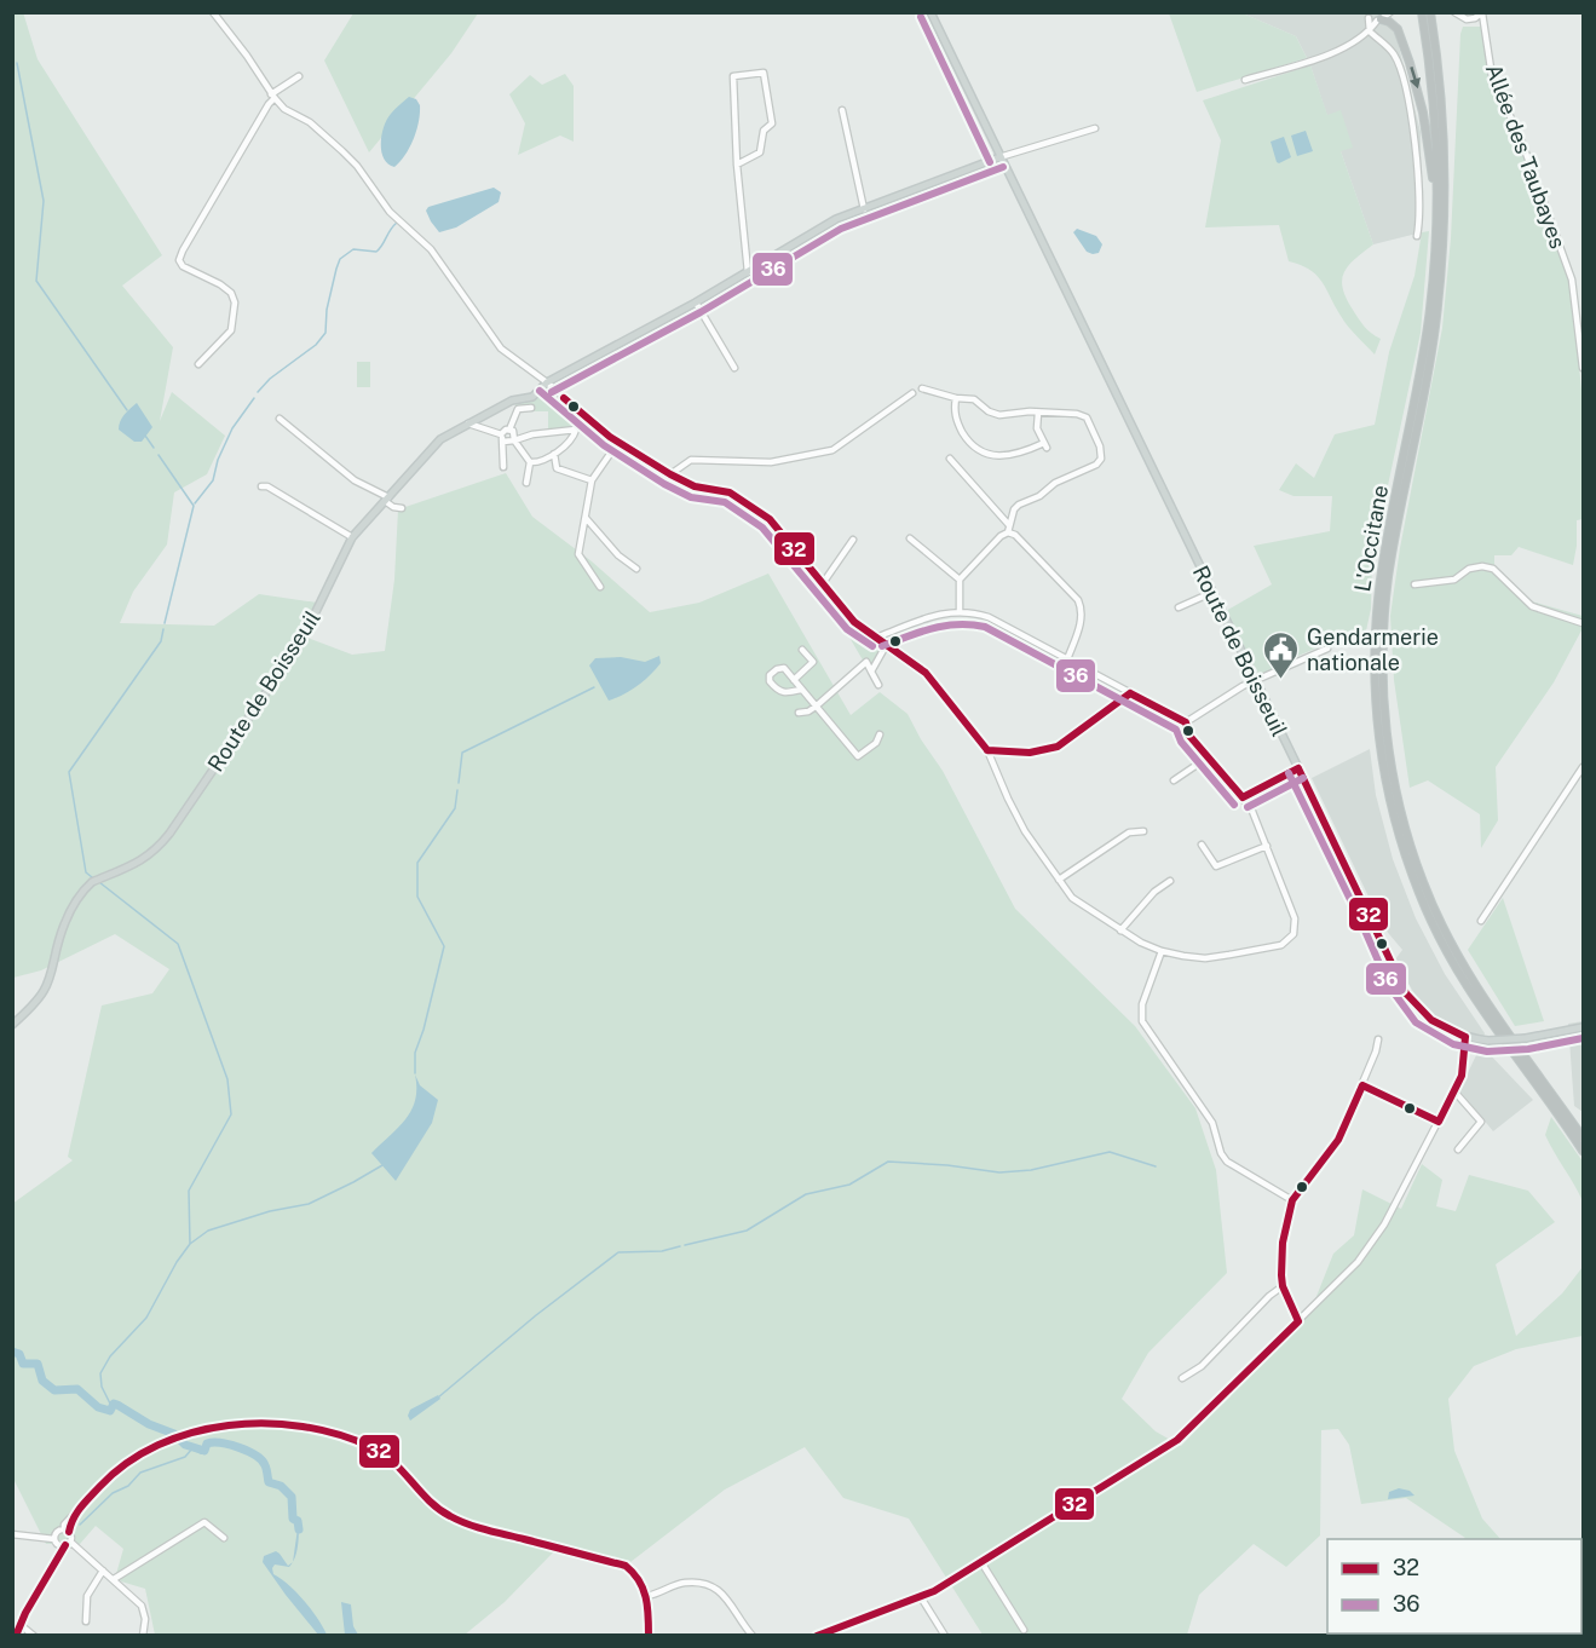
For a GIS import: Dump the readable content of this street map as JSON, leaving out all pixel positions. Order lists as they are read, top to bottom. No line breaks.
{"streets":{"highway":["L'Occitane"],"main road":["Route de Boisseuil"],"street":["Allée des Taubayes"]},"places":{"public building":["Gendarmerie nationale"]},"lines":["transit line 36","transit line 32"],"legend":["32","36"]}
